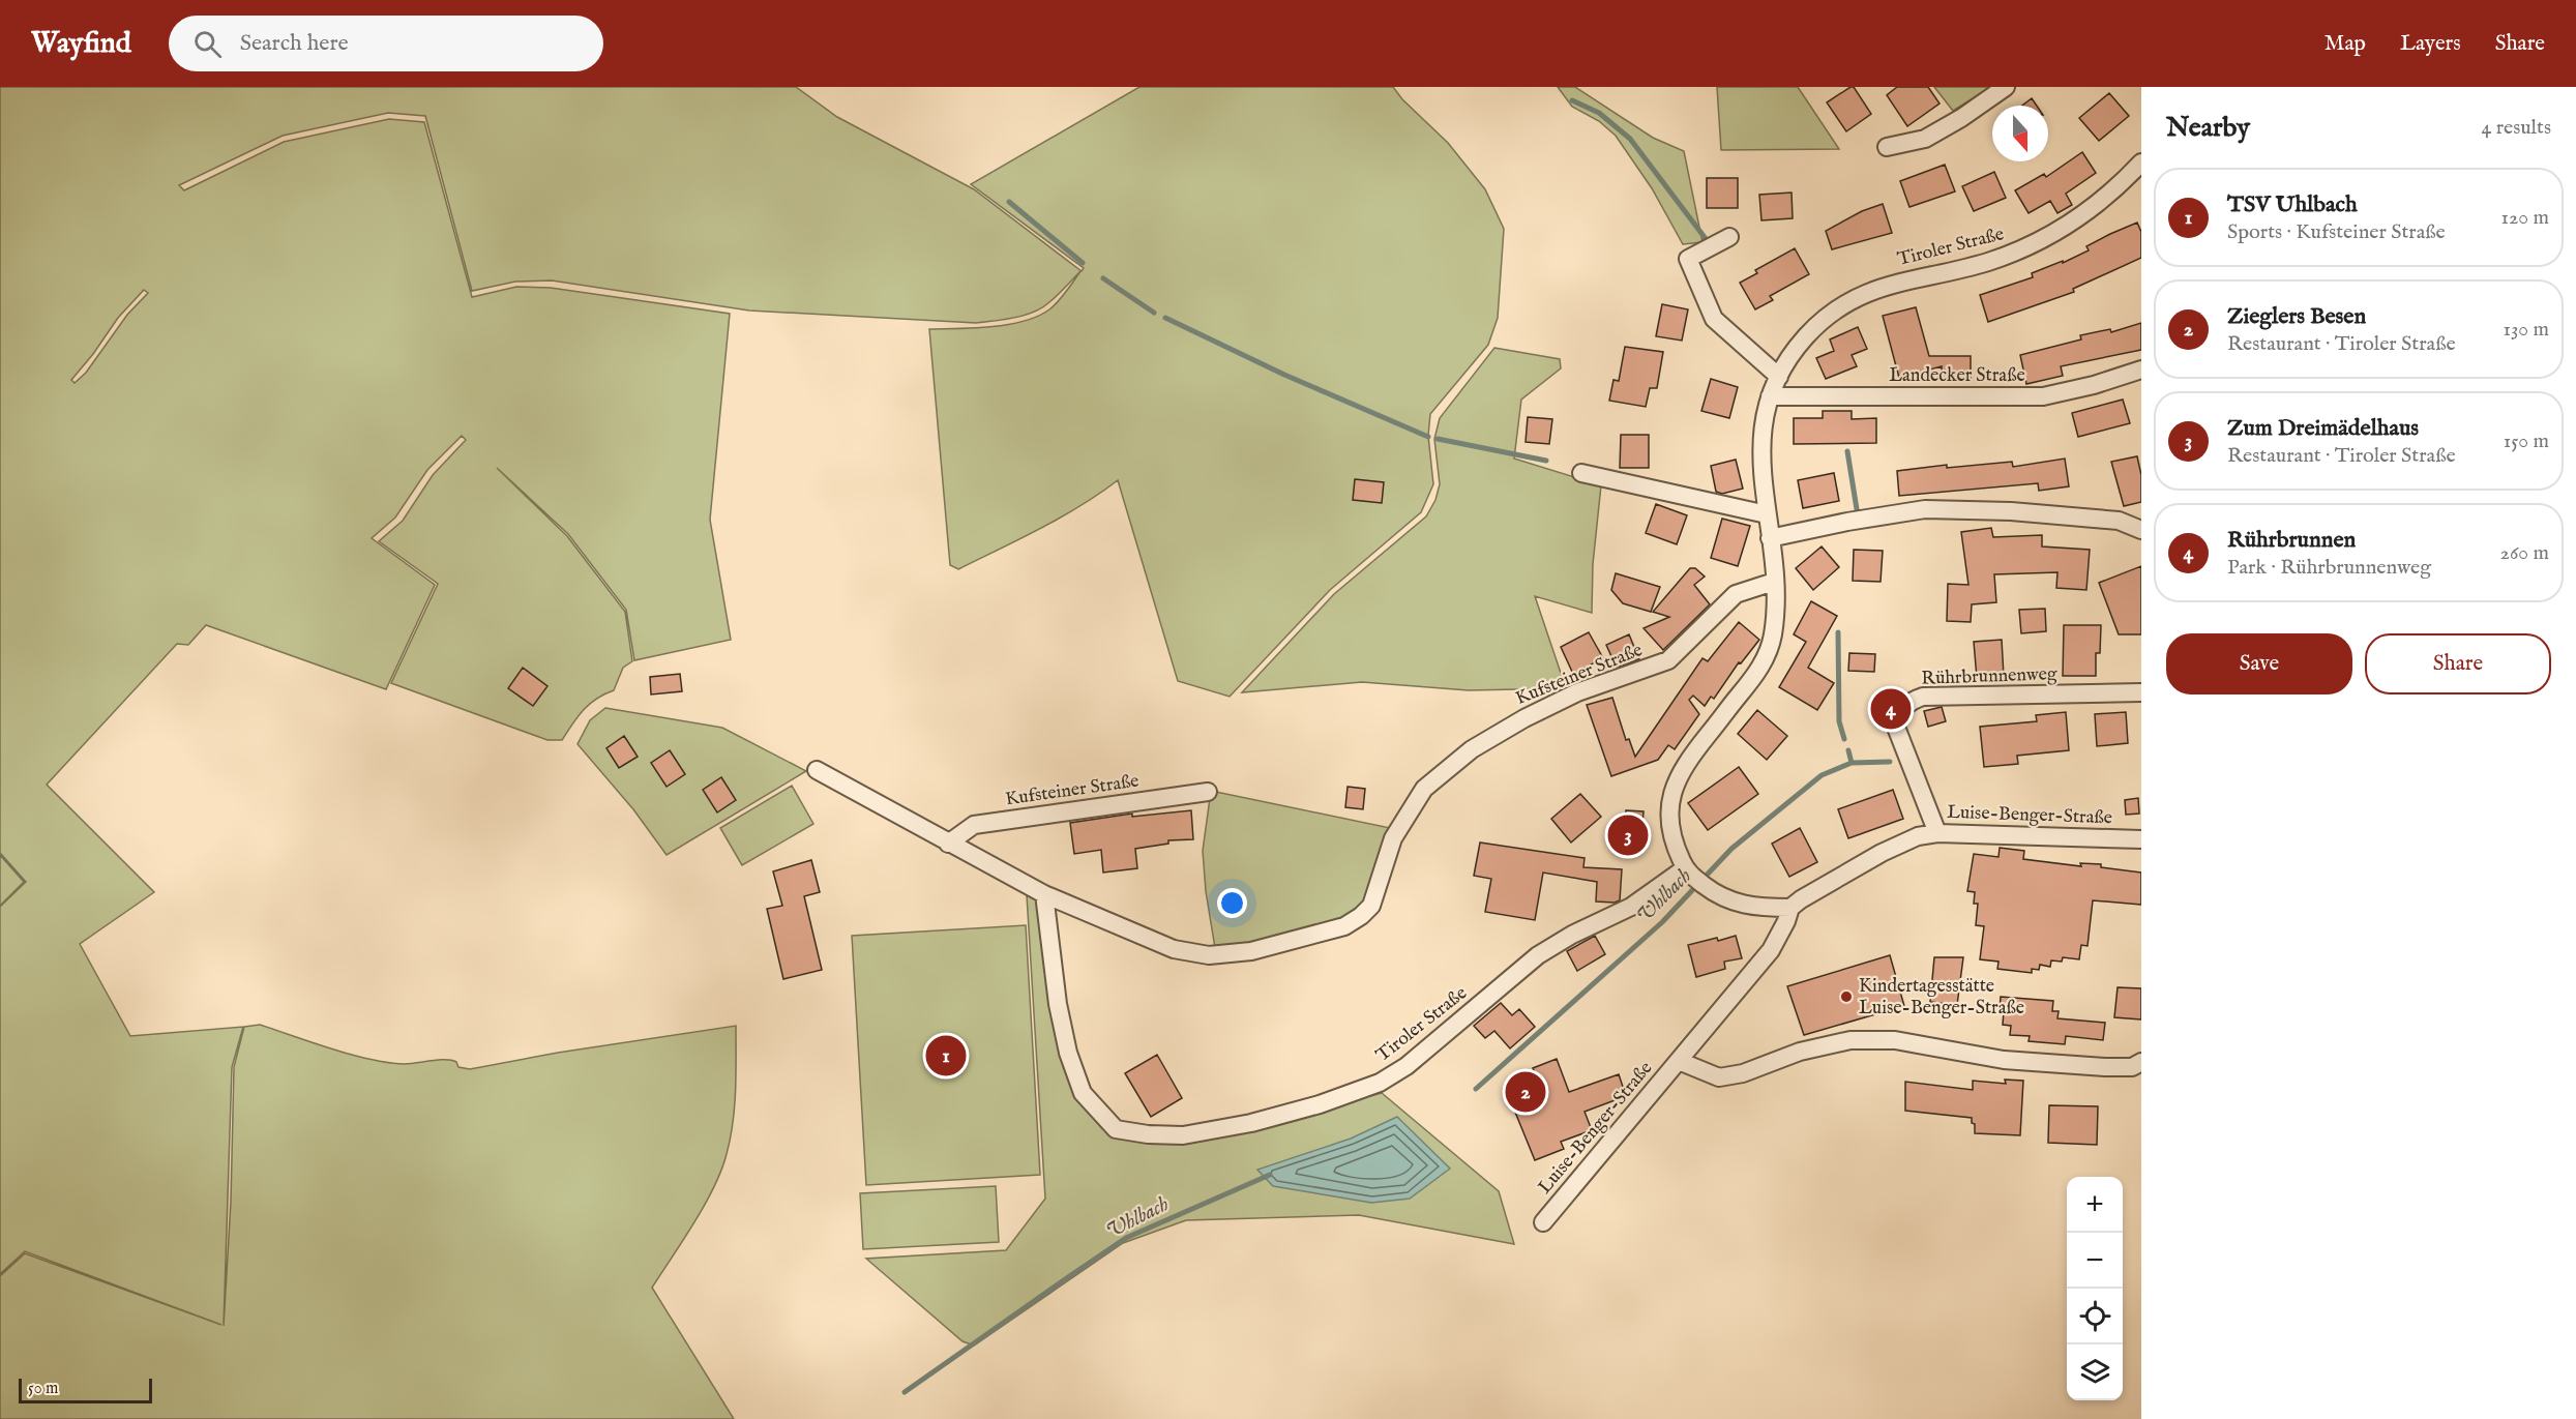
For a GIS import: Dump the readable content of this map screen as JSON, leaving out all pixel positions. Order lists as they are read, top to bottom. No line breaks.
{"streets":{"street":["Tiroler Straße","Landecker Straße","Kufsteiner Straße","Rührbrunnenweg","Luise-Benger-Straße"]},"crossings":[["Tiroler Straße","Landecker Straße"],["Tiroler Straße","Kufsteiner Straße"],["Rührbrunnenweg","Luise-Benger-Straße"]],"water":["Uhlbach"],"places":["Kindertagesstätte Luise-Benger-Straße"],"scale_bar":"50 m","north":"bottom","page":{"header":"Wayfind","search":"Search here","nav":["Map","Layers","Share"],"heading":["Nearby","4 results"],"list":[{"mark":"1","name":"TSV Uhlbach","note":"Sports · Kufsteiner Straße","value":"120 m"},{"mark":"2","name":"Zieglers Besen","note":"Restaurant · Tiroler Straße","value":"130 m"},{"mark":"3","name":"Zum Dreimädelhaus","note":"Restaurant · Tiroler Straße","value":"150 m"},{"mark":"4","name":"Rührbrunnen","note":"Park · Rührbrunnenweg","value":"260 m"}],"buttons":["Save","Share"],"pins":["4","3","1","2"],"map_buttons":["+","−"],"scale":"50 m"}}
